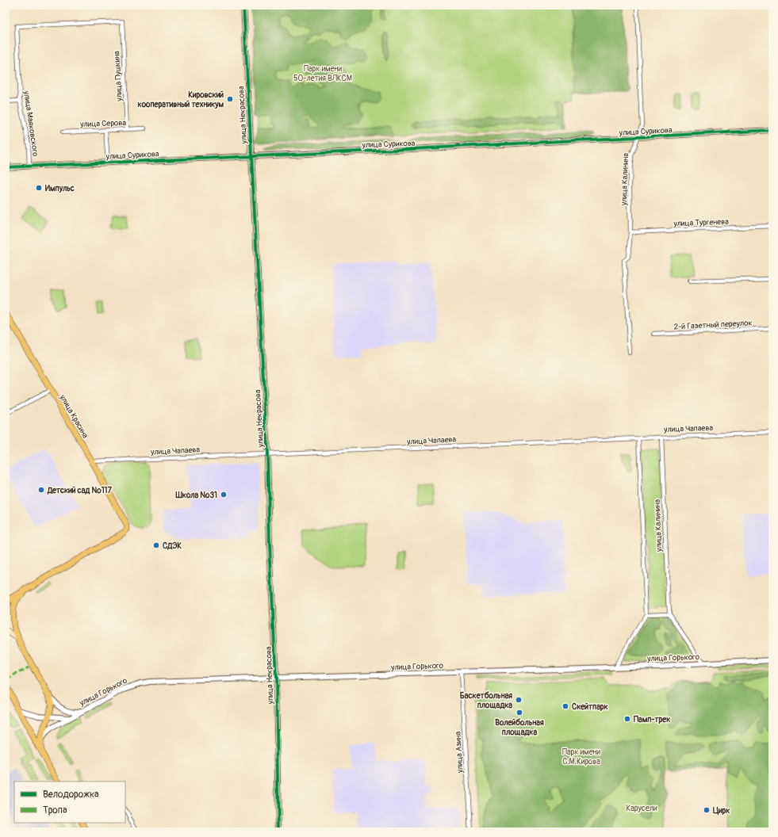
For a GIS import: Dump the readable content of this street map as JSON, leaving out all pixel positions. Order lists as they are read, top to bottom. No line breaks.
{"streets":{"main road":["улица Красина"],"street":["улица Пушкина","улица Некрасова","улица Серова","улица Маяковского","улица Сурикова","улица Калинина","улица Тургенева","2-й Газетный переулок","улица Чапаева","улица Горького","улица Азина"]},"crossings":[["улица Пушкина","улица Серова"],["улица Пушкина","улица Маяковского"],["улица Некрасова","улица Сурикова"],["улица Некрасова","улица Чапаева"],["улица Некрасова","улица Горького"],["улица Маяковского","улица Сурикова"],["улица Сурикова","улица Калинина"],["улица Калинина","улица Тургенева"],["улица Калинина","улица Чапаева"],["улица Красина","улица Чапаева"],["улица Горького","улица Азина"]],"parks":["Парк имени 50-летия ВЛКСМ","Парк имени С.М.Кирова","Карусели"],"places":["Кировский кооперативный техникум","Импульс","Детский сад №117","Школа №31","СДЭК","Баскетбольная площадка","Скейтпарк","Волейбольная площадка","Памп-трек","Цирк"],"legend":["Велодорожка","Тропа"]}
